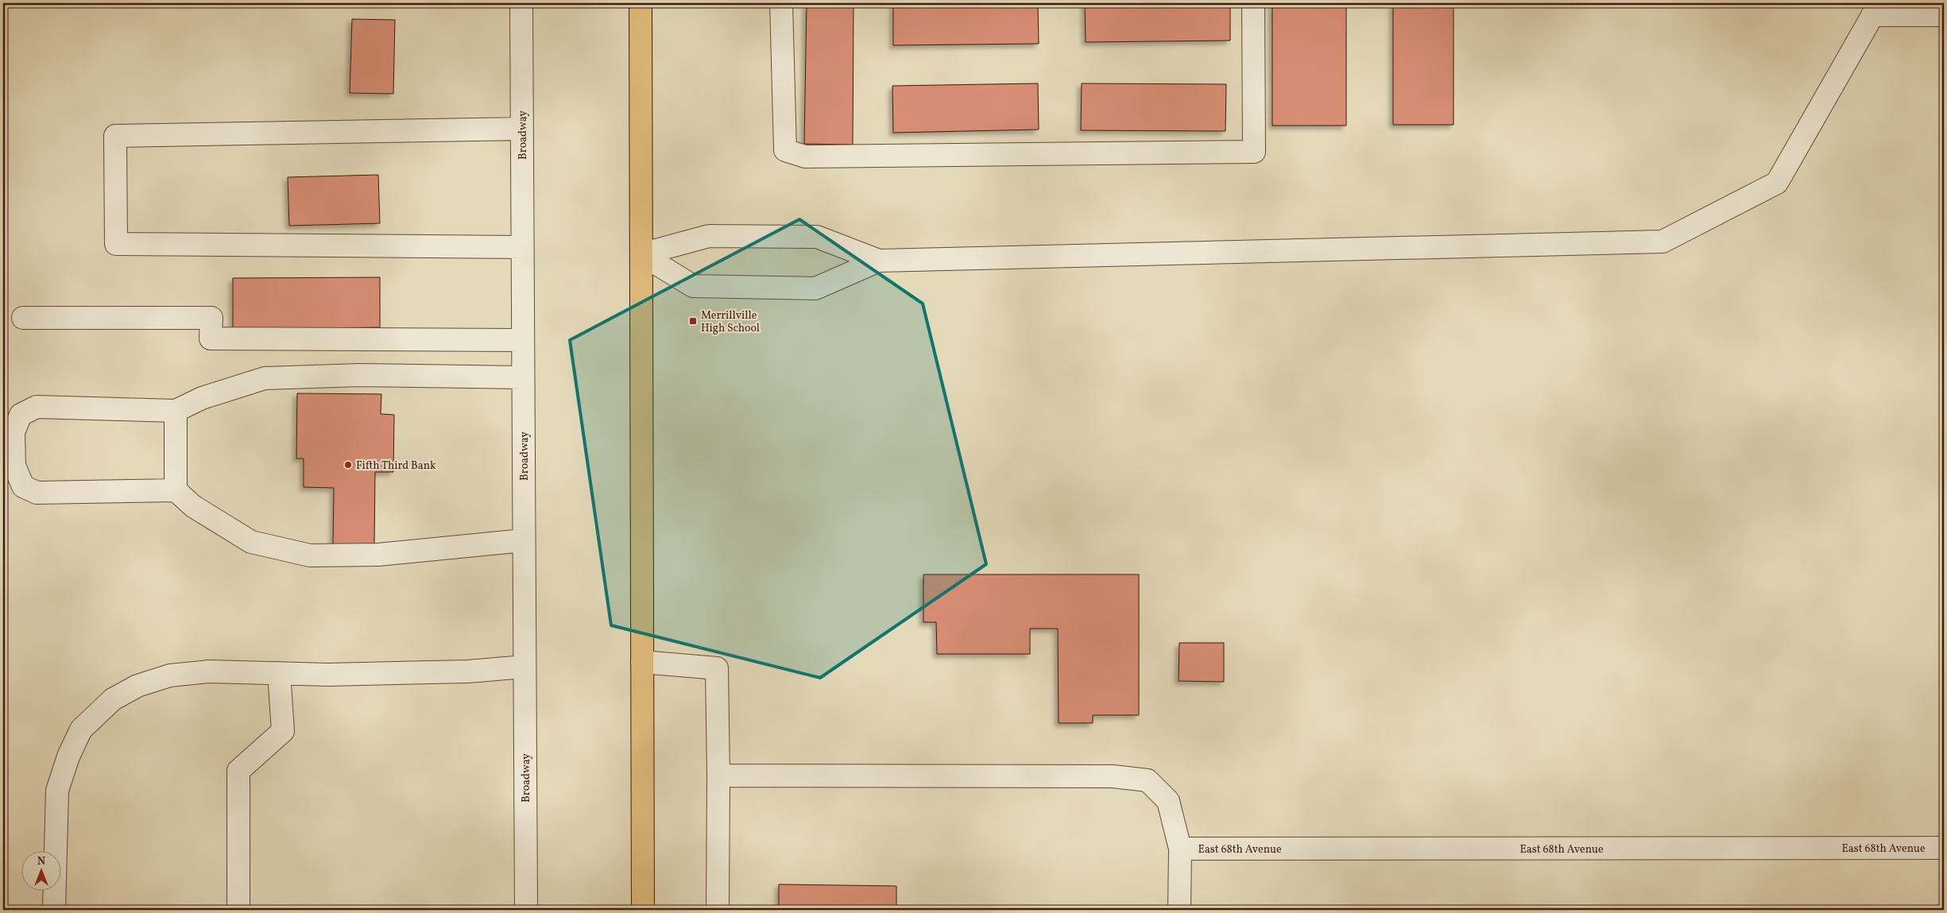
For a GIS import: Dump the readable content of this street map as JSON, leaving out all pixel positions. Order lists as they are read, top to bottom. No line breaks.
{"streets":{"street":["Broadway","East 68th Avenue"]},"places":{"transit":["Merrillville High School"],"other":["Fifth Third Bank"]},"north":"top"}
